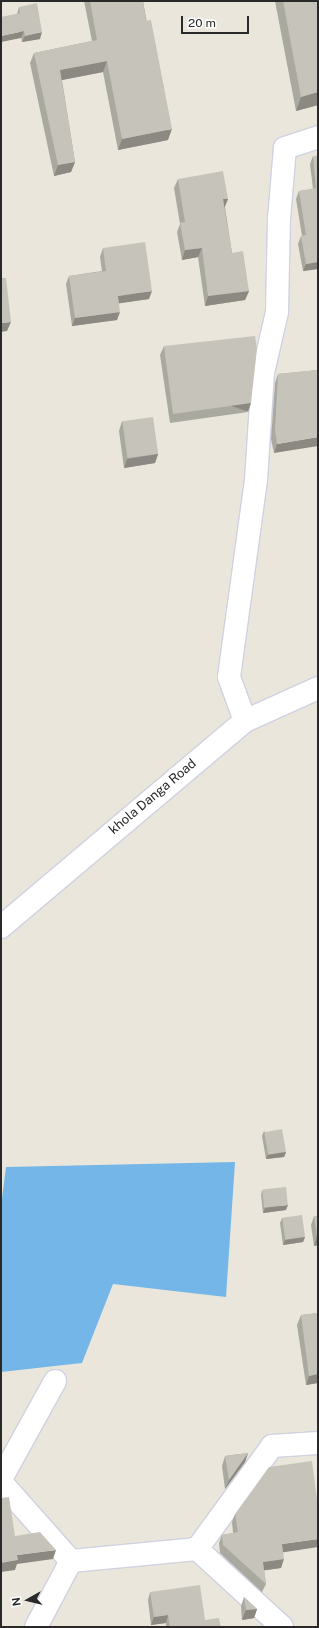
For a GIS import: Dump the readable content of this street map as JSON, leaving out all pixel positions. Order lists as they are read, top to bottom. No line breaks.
{"streets":{"street":["khola Danga Road"]},"scale_bar":"20 m","north":"left"}
